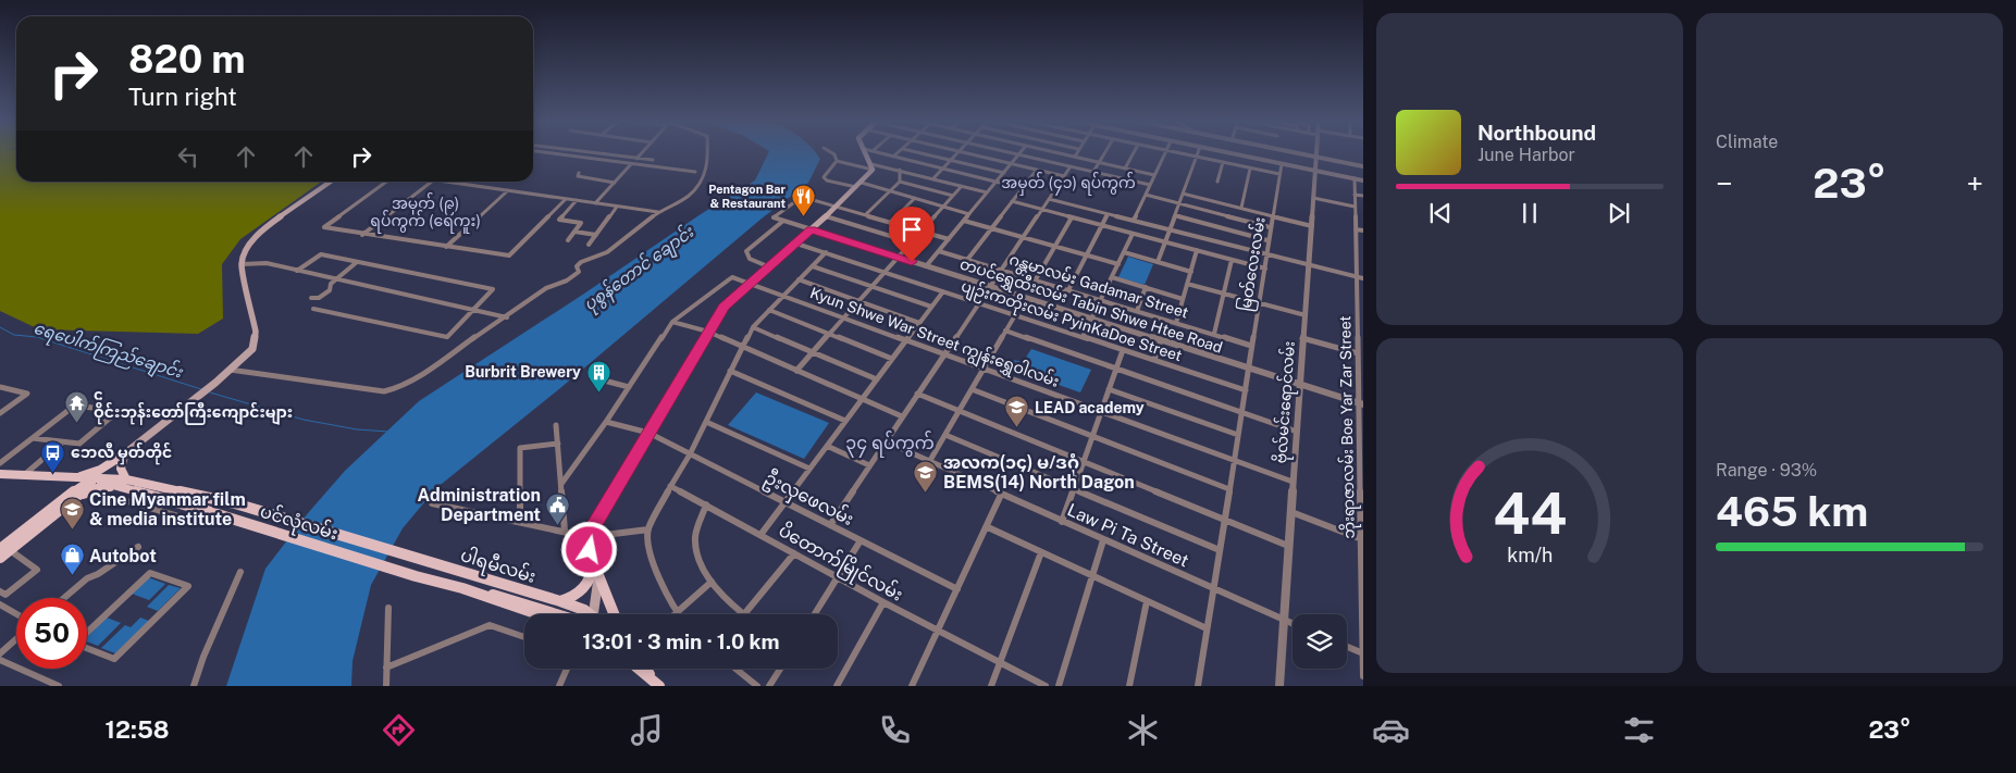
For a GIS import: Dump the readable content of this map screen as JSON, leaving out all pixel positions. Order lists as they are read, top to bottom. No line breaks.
{"streets":{"main road":["ပင်လုံလမ်း","ပါရမီလမ်း"],"street":["မြတ်လေးလမ်း","ဂန္တမာလမ်း Gadamar Street","တပင်ရွှေထီးလမ်း Tabin Shwe Htee Road","ပျဉ်းကတိုးလမ်း PyinKaDoe Street","Kyun Shwe War Street ကျွန်းရွှေဝါလမ်း","ဗိုလ်မင်းရောင်လမ်း","ဘိုးရာဇာလမ်း Boe Yar Zar Street","ဦးလှဖေလမ်း","Law Pi Ta Street","ပိတောက်မြိုင်လမ်း"]},"crossings":[["မြတ်လေးလမ်း","ဂန္တမာလမ်း Gadamar Street"],["မြတ်လေးလမ်း","တပင်ရွှေထီးလမ်း Tabin Shwe Htee Road"],["မြတ်လေးလမ်း","ပျဉ်းကတိုးလမ်း PyinKaDoe Street"],["မြတ်လေးလမ်း","Kyun Shwe War Street ကျွန်းရွှေဝါလမ်း"],["မြတ်လေးလမ်း","Law Pi Ta Street"],["တပင်ရွှေထီးလမ်း Tabin Shwe Htee Road","ဗိုလ်မင်းရောင်လမ်း"],["တပင်ရွှေထီးလမ်း Tabin Shwe Htee Road","ဘိုးရာဇာလမ်း Boe Yar Zar Street"],["Kyun Shwe War Street ကျွန်းရွှေဝါလမ်း","ဗိုလ်မင်းရောင်လမ်း"],["ဗိုလ်မင်းရောင်လမ်း","Law Pi Ta Street"],["ပင်လုံလမ်း","ပါရမီလမ်း"]],"districts":["အမှတ် (၄၁) ရပ်ကွက်","အမှတ် (၉) ရပ်ကွက် (ရေကူး)","၃၄ ရပ်ကွက်"],"water":["ပုစွန်တောင် ချောင်း","ရေပေါက်ကြည်ချောင်း"],"places":{"restaurant":["Pentagon Bar & Restaurant"],"building":["Burbrit Brewery"],"temple":["၄ ဝိုင်းဘုန်းတော်ကြီးကျောင်းများ"],"school or university":["LEAD academy","အလက(၁၄) မ/ဒဂုံ BEMS(14) North Dagon","Cine Myanmar film & media institute"],"bus stop":["ဘေလီ မှတ်တိုင်"],"public building":["Administration Department"],"shop":["Autobot"]},"page":{"tile":["Climate",["Range · 93%","465 km"]],"turn":["820 m","Turn right"],"song":["Northbound","June Harbor"],"heat":["−","23°","+"],"limit":"50","trip":"13:01 · 3 min · 1.0 km","tabs":["12:58","23°"],"gauge":["44","km/h"]}}
